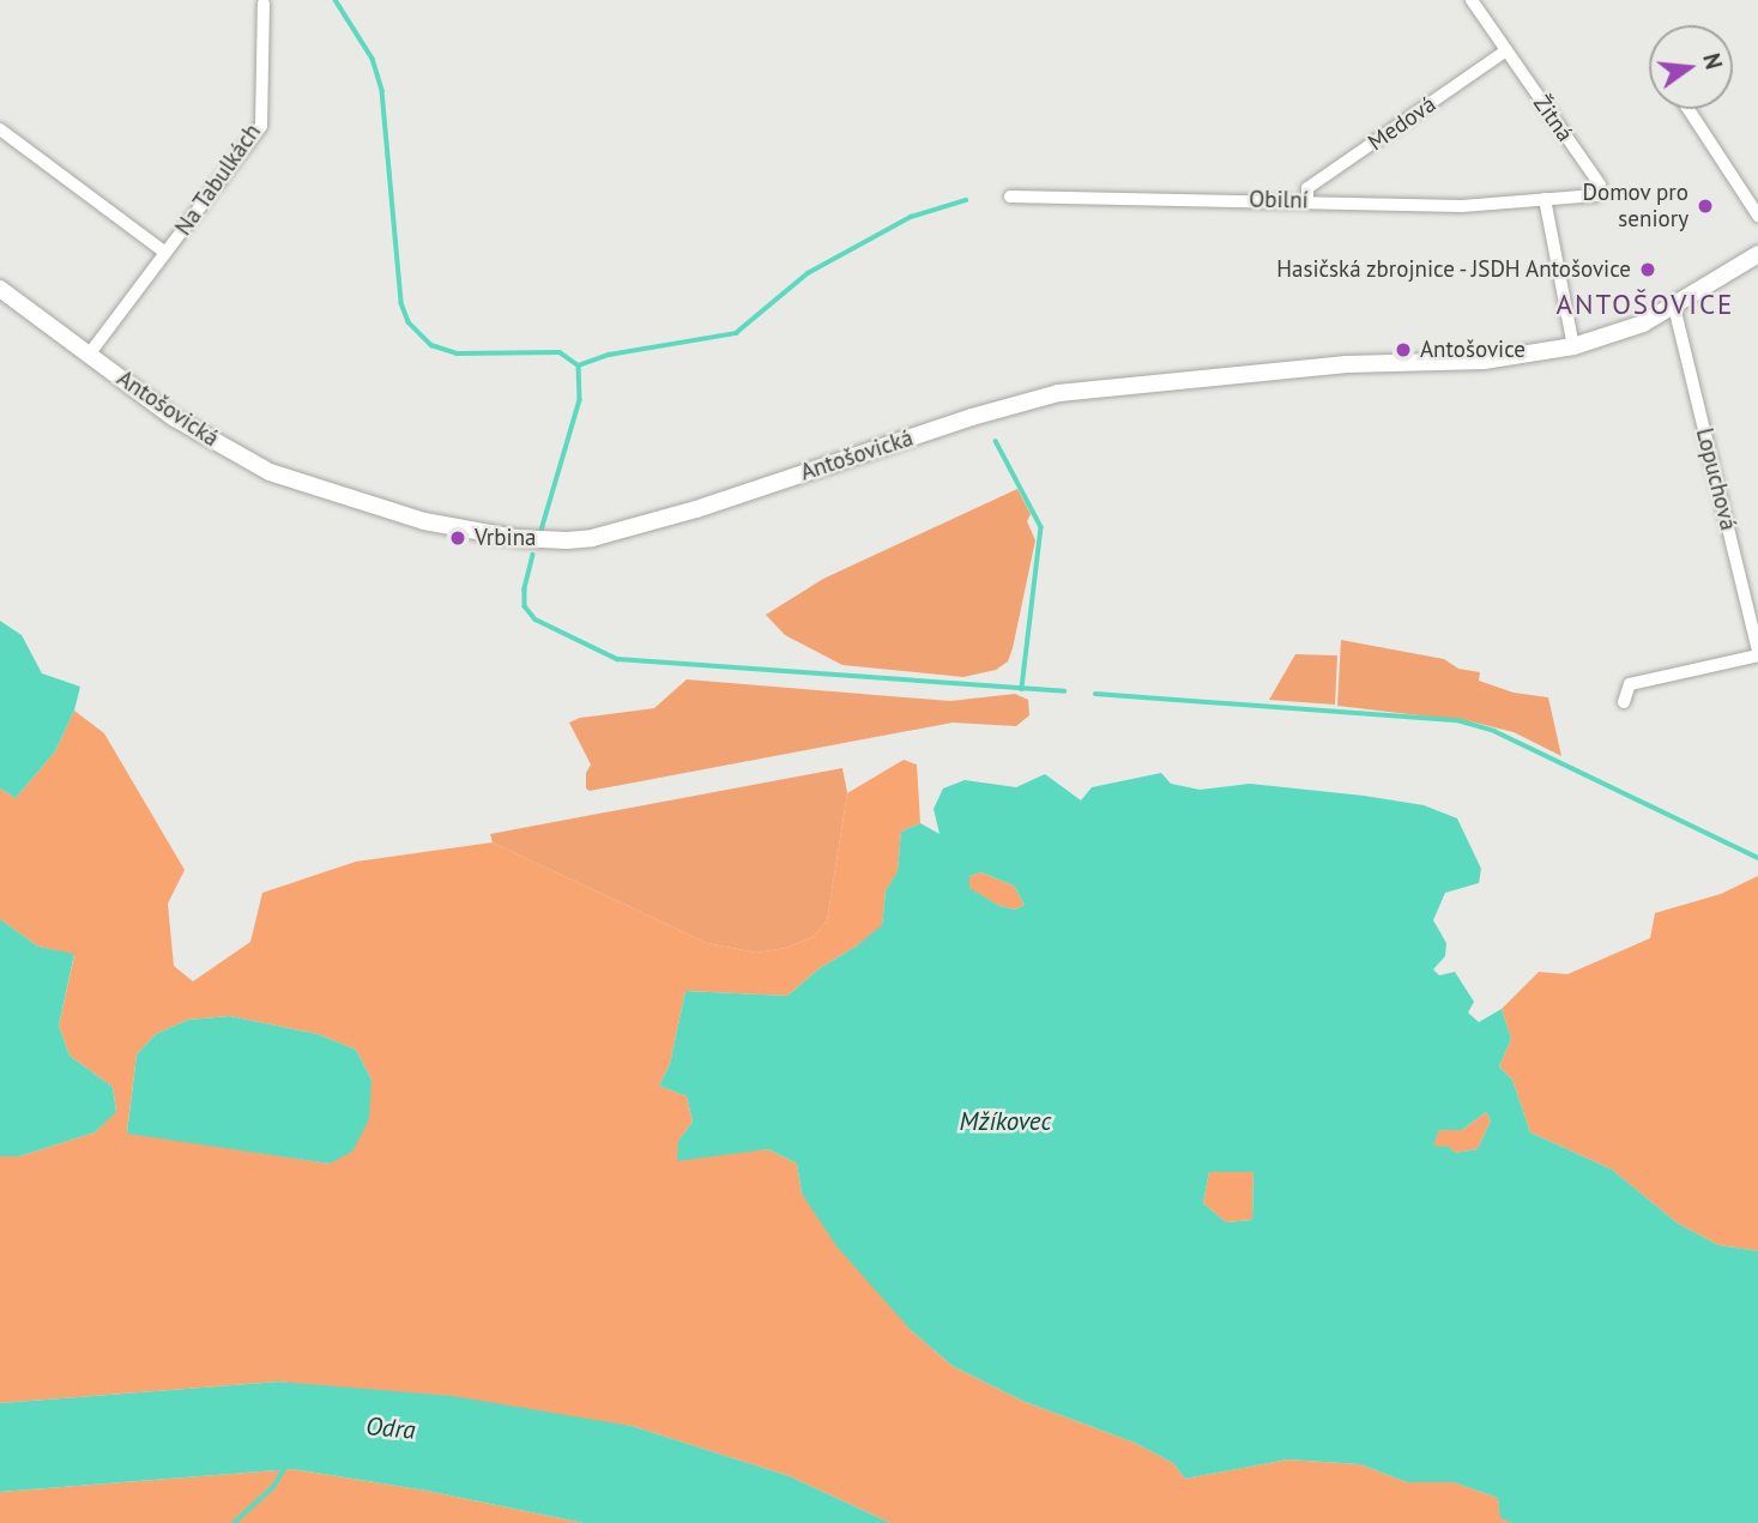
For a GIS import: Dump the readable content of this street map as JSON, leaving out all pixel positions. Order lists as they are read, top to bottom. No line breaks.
{"streets":{"street":["Žitná","Medová","Na Tabulkách","Obilní","Antošovická","Lopuchová"]},"crossings":[["Žitná","Medová"],["Žitná","Obilní"],["Medová","Obilní"],["Na Tabulkách","Antošovická"],["Antošovická","Lopuchová"]],"districts":["ANTOŠOVICE"],"water":["Mžíkovec","Odra"],"places":["Domov pro seniory","Hasičská zbrojnice - JSDH Antošovice","Antošovice","Vrbina"],"north":"right"}
